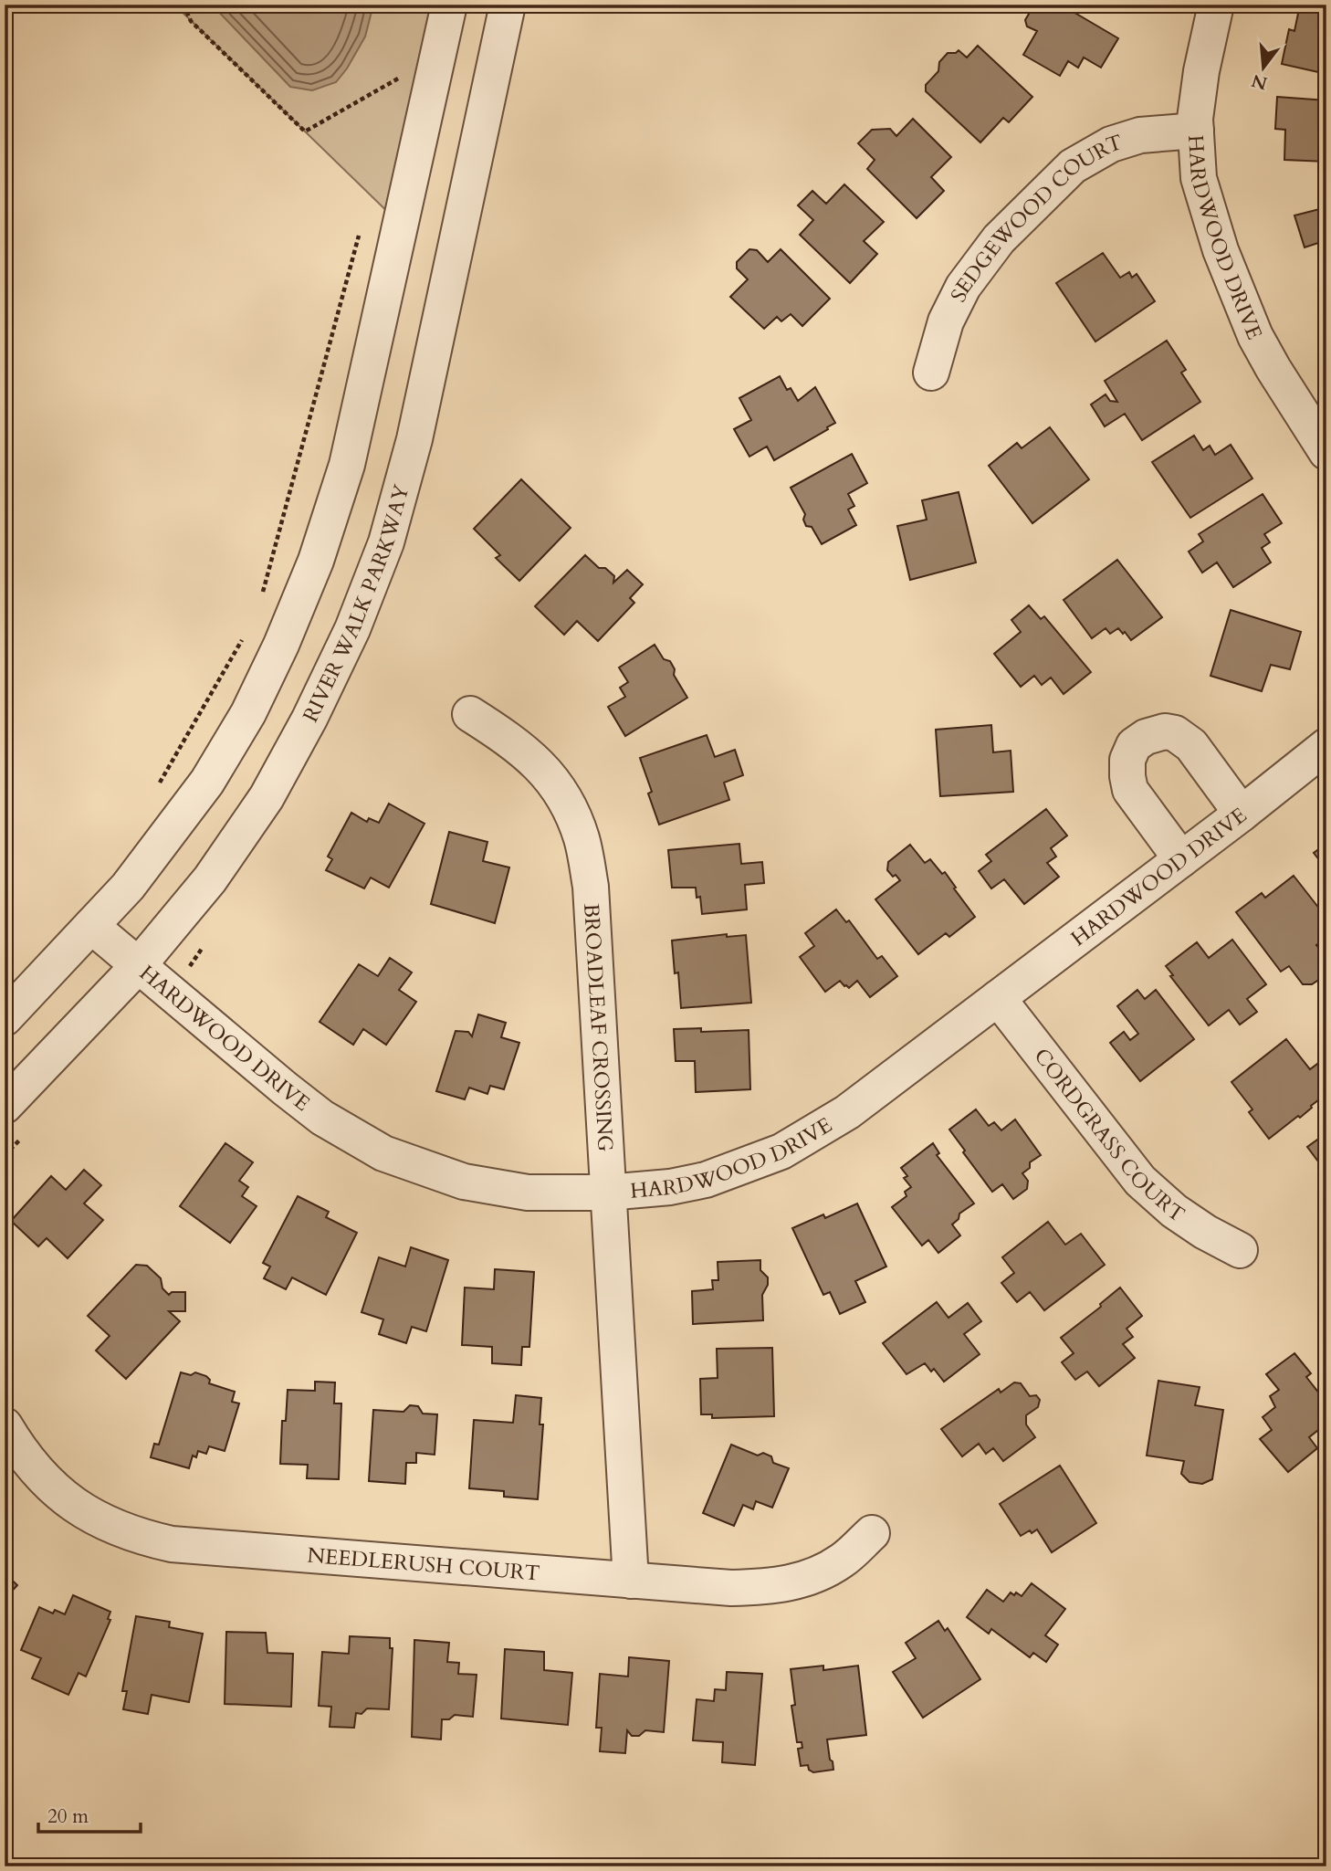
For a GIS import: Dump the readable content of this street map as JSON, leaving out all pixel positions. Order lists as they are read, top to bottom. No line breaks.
{"streets":{"street":["SEDGEWOOD COURT","HARDWOOD DRIVE","RIVER WALK PARKWAY","BROADLEAF CROSSING","CORDGRASS COURT","NEEDLERUSH COURT"]},"crossings":[["SEDGEWOOD COURT","HARDWOOD DRIVE"],["HARDWOOD DRIVE","RIVER WALK PARKWAY"],["HARDWOOD DRIVE","BROADLEAF CROSSING"],["HARDWOOD DRIVE","CORDGRASS COURT"],["BROADLEAF CROSSING","NEEDLERUSH COURT"]],"scale_bar":"20 m","north":"bottom"}
